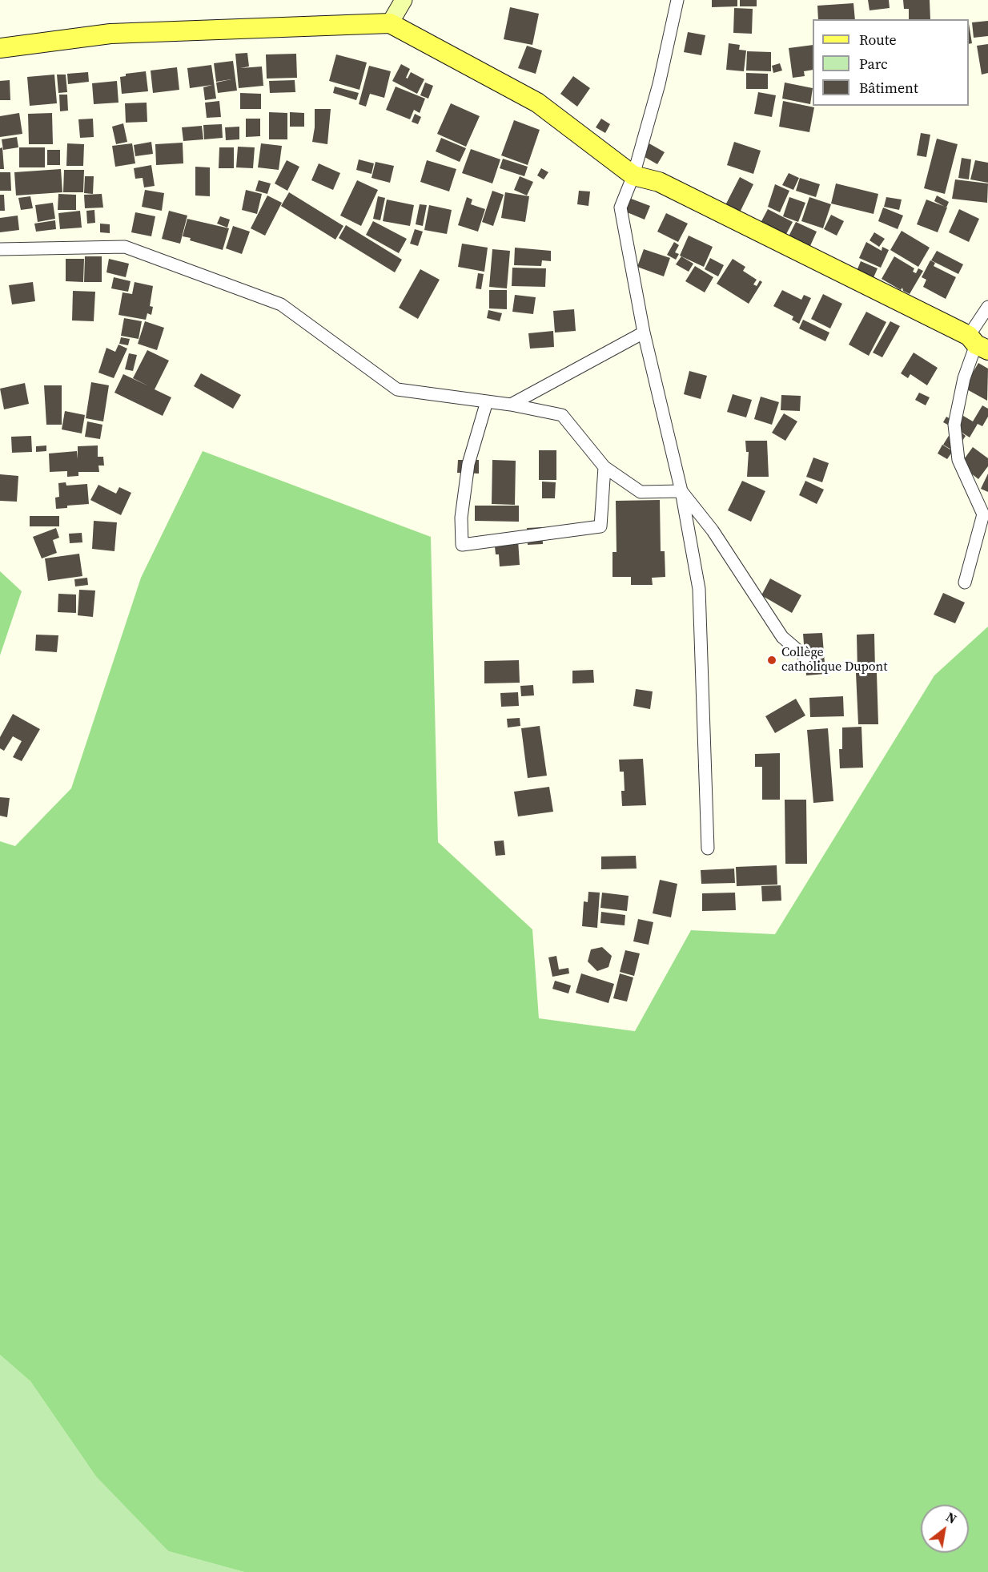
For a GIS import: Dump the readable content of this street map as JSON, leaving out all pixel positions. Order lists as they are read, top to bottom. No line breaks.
{"places":["Collège catholique Dupont"],"legend":["Route","Parc","Bâtiment"],"north":"top right"}
